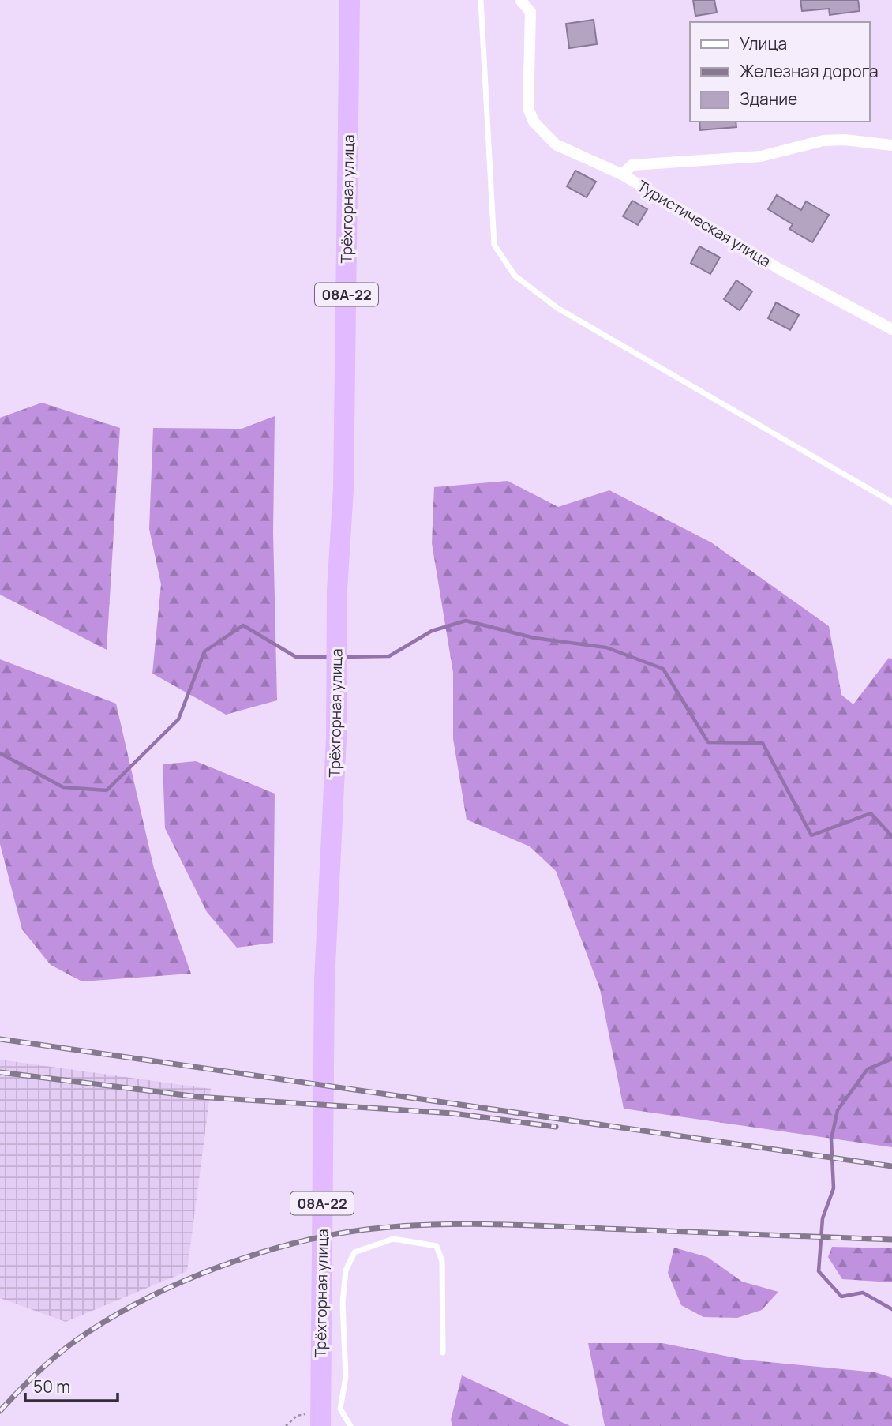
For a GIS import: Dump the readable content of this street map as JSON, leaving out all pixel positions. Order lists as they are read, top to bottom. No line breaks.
{"streets":{"highway":["Трёхгорная улица","08А-22"],"street":["Туристическая улица"]},"legend":["Улица","Железная дорога","Здание"],"scale_bar":"50 m"}
